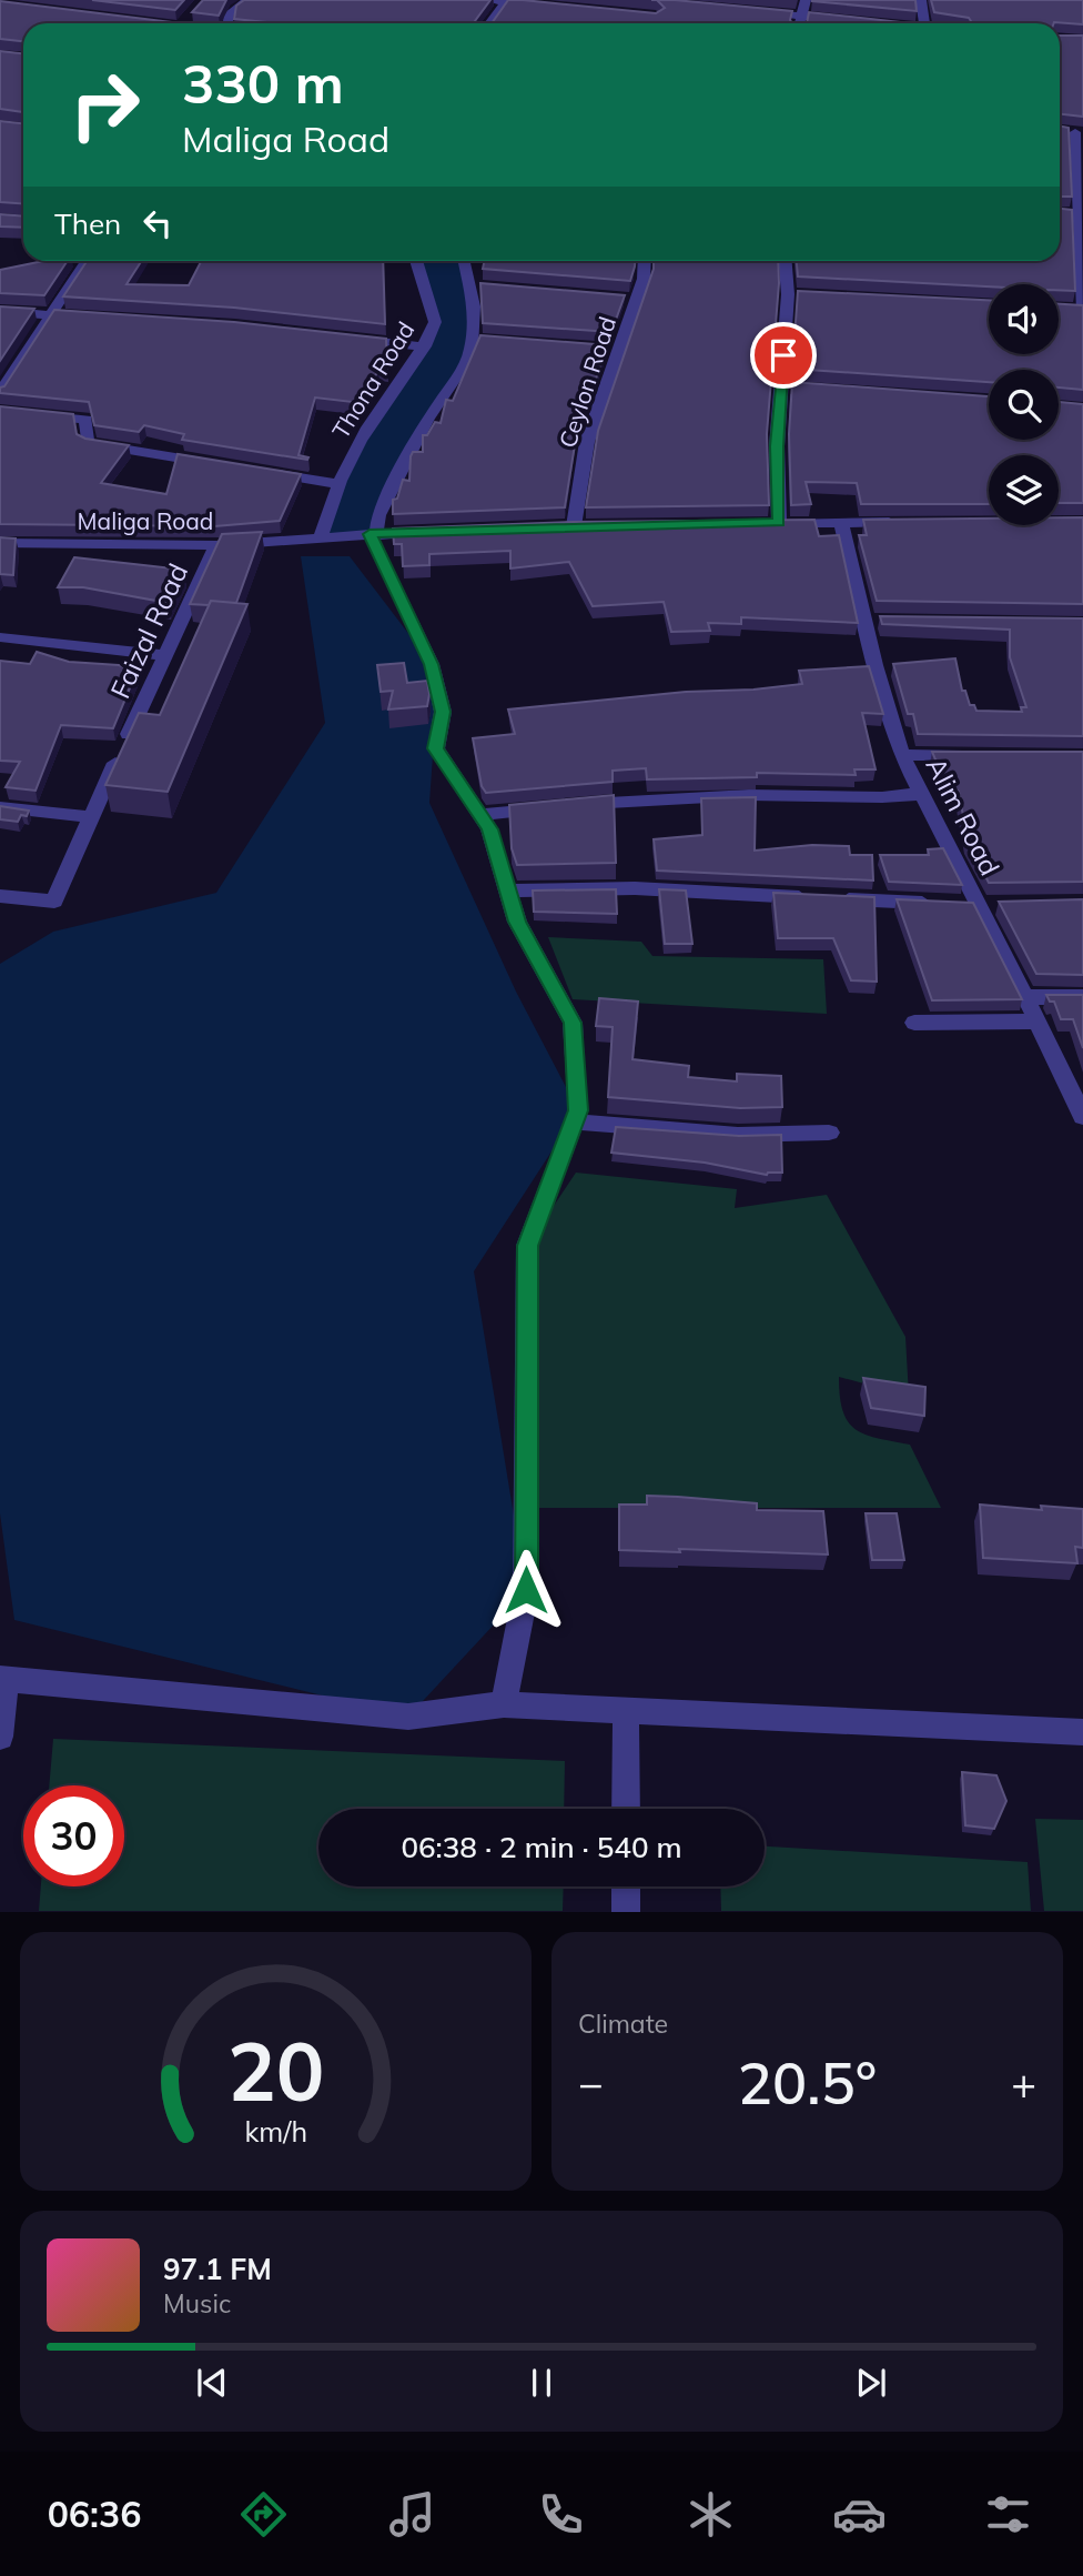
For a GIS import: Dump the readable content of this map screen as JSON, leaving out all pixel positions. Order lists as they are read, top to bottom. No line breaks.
{"streets":{"street":["Thona Road","Ceylon Road","Maliga Road","Faizal Road","Alim Road"]},"crossings":[["Thona Road","Maliga Road"],["Maliga Road","Faizal Road"]],"page":{"turn":["330 m","Maliga Road"],"then":"Then","limit":"30","trip":"06:38 · 2 min · 540 m","tile":"Climate","heat":["−","20.5°","+"],"song":["97.1 FM","Music"],"tabs":"06:36","gauge":["20","km/h"]}}
